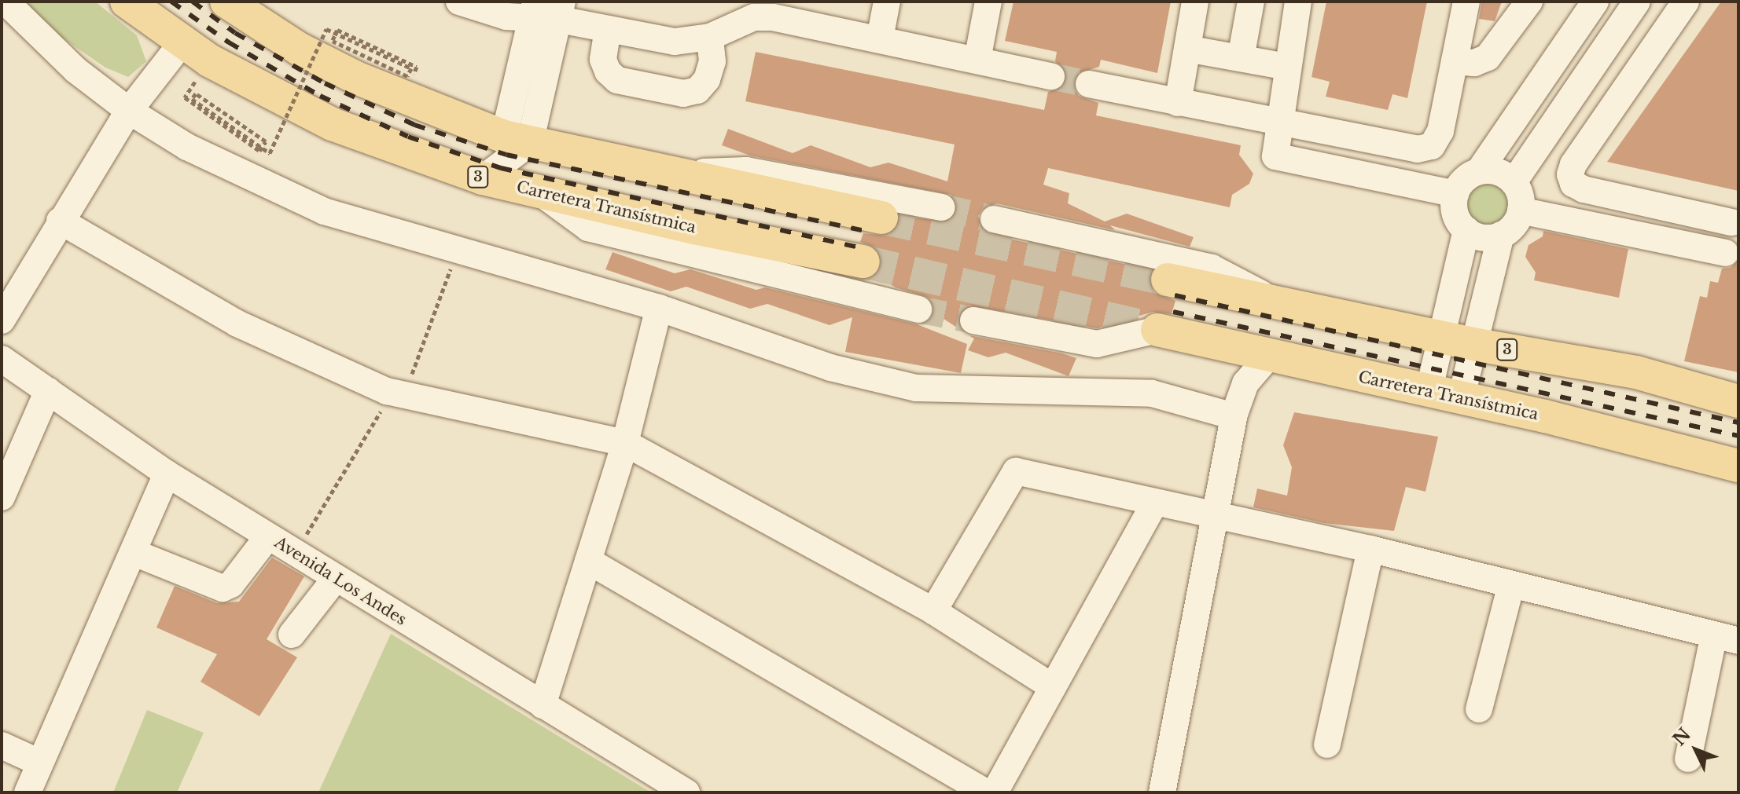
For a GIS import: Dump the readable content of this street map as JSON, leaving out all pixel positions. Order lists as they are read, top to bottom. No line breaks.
{"streets":{"main road":["3","Carretera Transístmica"],"street":["Avenida Los Andes"]},"north":"top left"}
